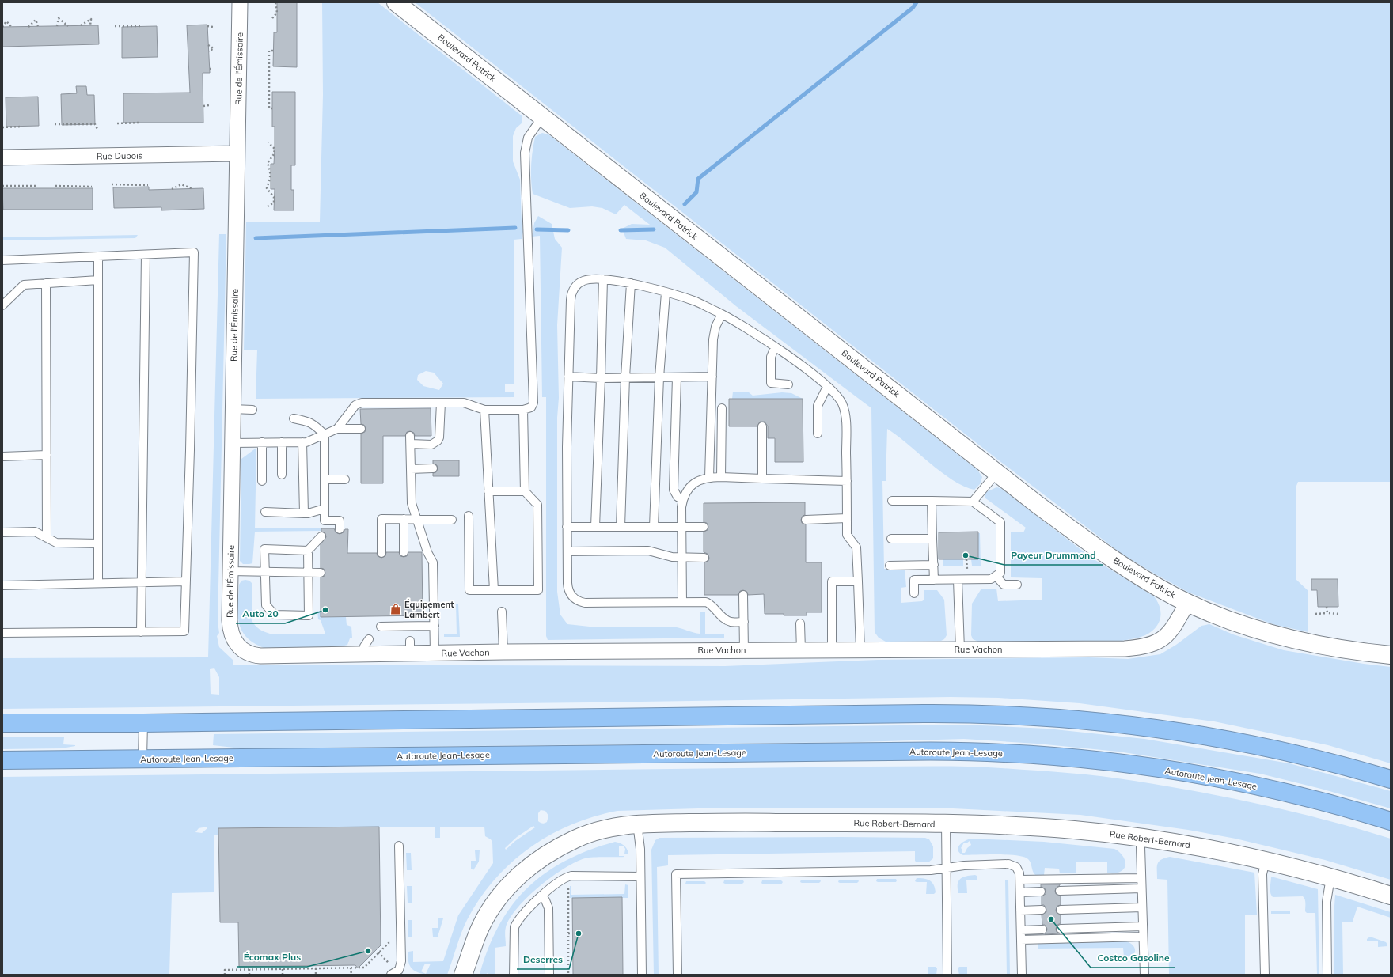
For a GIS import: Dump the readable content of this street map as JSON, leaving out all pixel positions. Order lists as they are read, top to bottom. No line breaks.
{"streets":{"highway":["Autoroute Jean-Lesage"],"street":["Boulevard Patrick","Rue de l'Émissaire","Rue Dubois","Rue Vachon","Rue Robert-Bernard"]},"crossings":[["Boulevard Patrick","Rue Vachon"],["Rue de l'Émissaire","Rue Dubois"],["Rue de l'Émissaire","Rue Vachon"]],"places":{"other":["Payeur Drummond","Auto 20","Costco Gasoline","Deserres","Écomax Plus"],"shop":["Équipement Lambert"]}}
